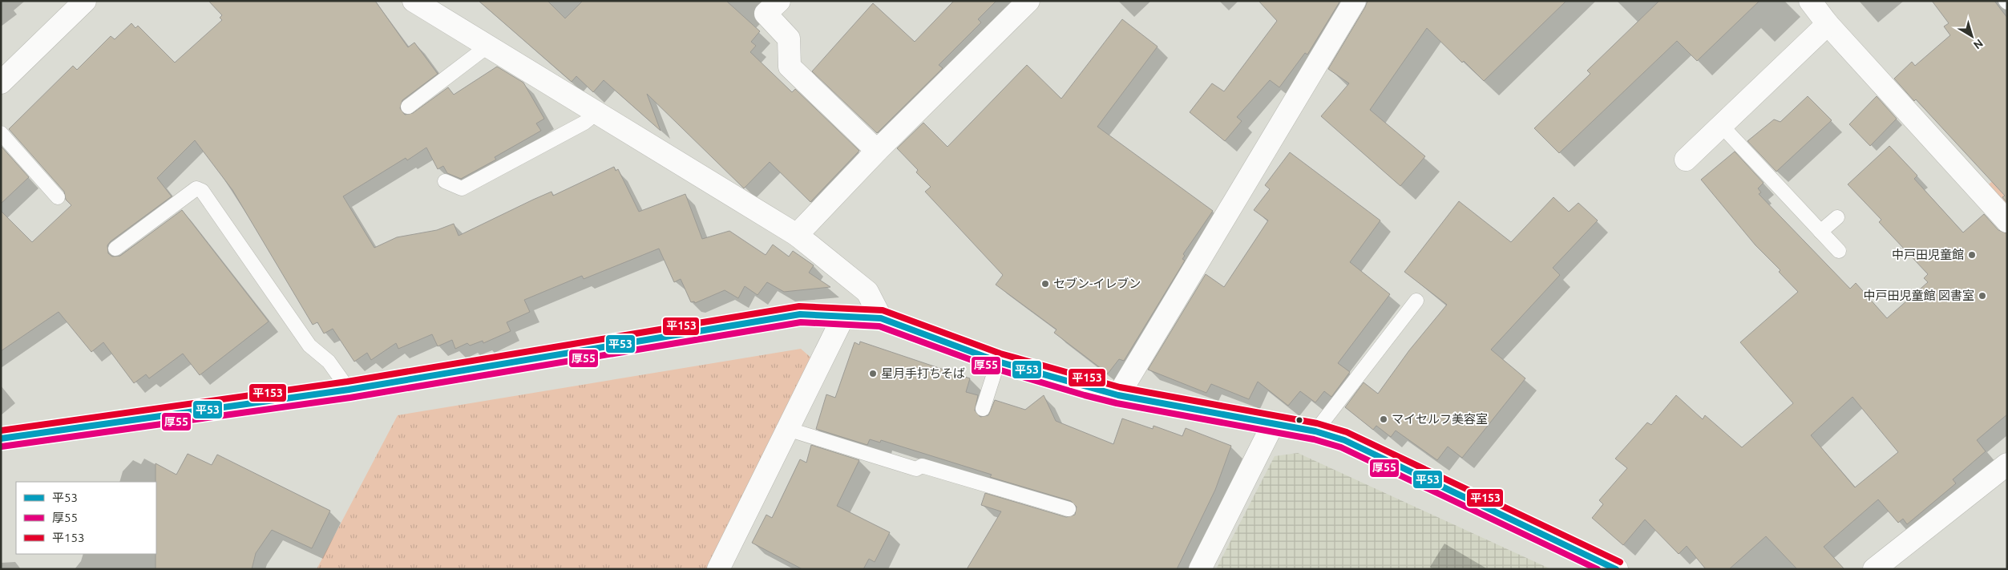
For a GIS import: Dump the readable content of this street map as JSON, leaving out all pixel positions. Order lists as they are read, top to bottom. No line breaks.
{"places":["中戸田児童館","セブン-イレブン","中戸田児童館 図書室","星月手打ちそば","マイセルフ美容室"],"lines":["transit line 平153","transit line 平53","transit line 厚55"],"legend":["平53","厚55","平153"],"north":"bottom right"}
